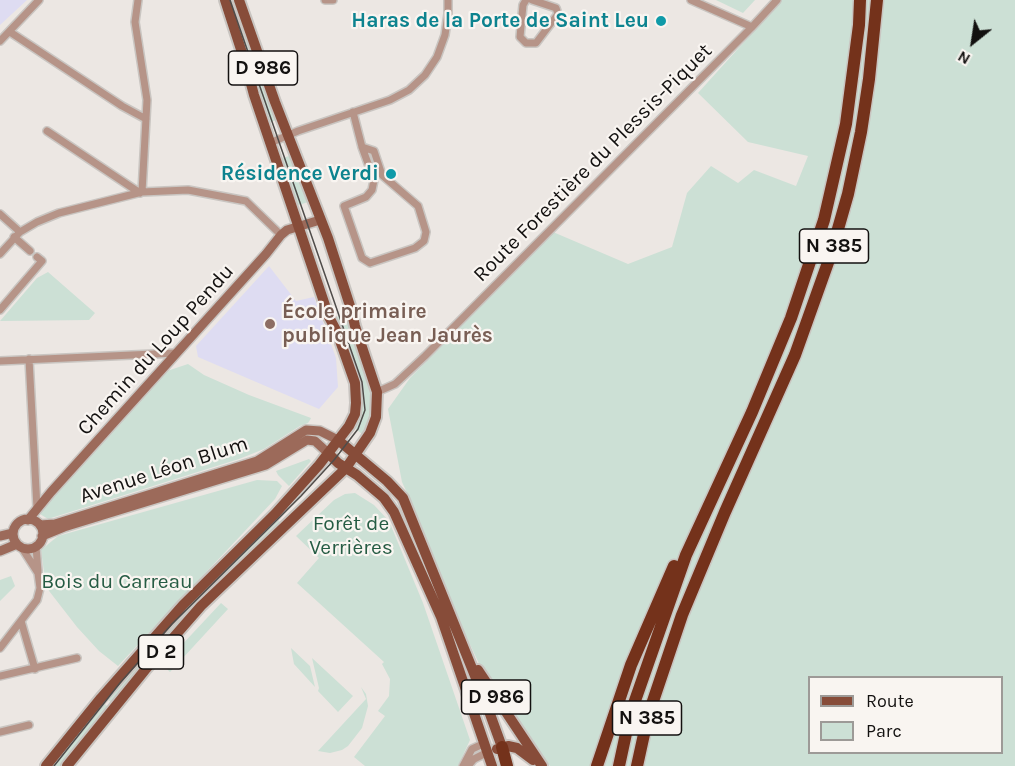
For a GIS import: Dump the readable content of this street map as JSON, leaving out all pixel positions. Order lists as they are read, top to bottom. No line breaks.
{"streets":{"highway":["N 385"],"main road":["D 986","Chemin du Loup Pendu","Avenue Léon Blum","D 2"],"street":["Route Forestière du Plessis-Piquet"]},"crossings":[["D 986","Route Forestière du Plessis-Piquet"],["D 986","Chemin du Loup Pendu"],["D 986","Avenue Léon Blum"],["D 986","D 2"],["Chemin du Loup Pendu","Avenue Léon Blum"],["Avenue Léon Blum","D 2"]],"parks":["Forêt de Verrières","Bois du Carreau"],"places":["Haras de la Porte de Saint Leu","Résidence Verdi","École primaire publique Jean Jaurès"],"legend":["Route","Parc"],"north":"bottom left"}
